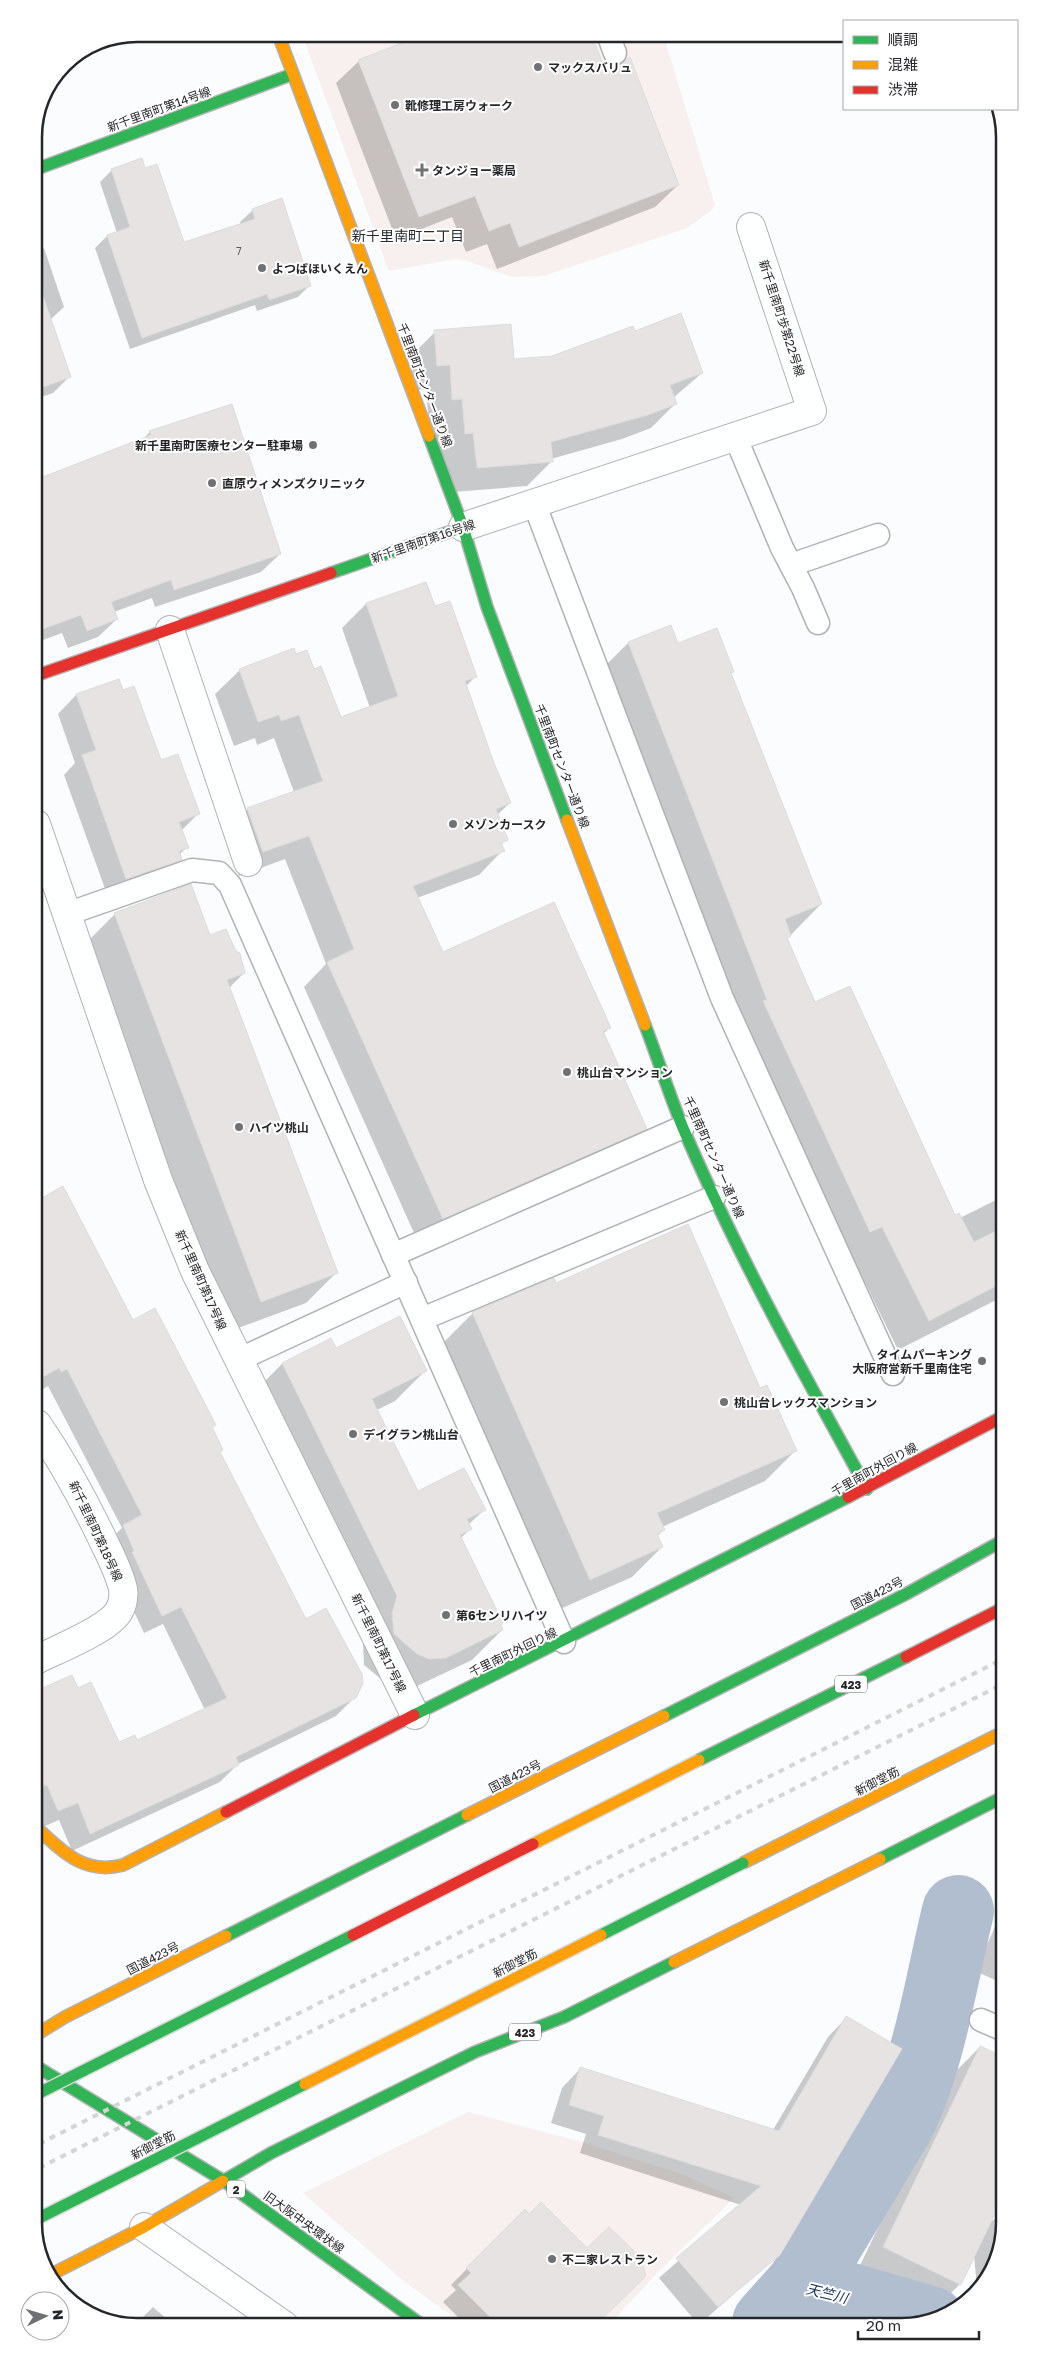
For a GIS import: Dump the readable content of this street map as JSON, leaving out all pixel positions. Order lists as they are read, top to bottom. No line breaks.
{"streets":{"main road":["新千里南町第14号線","千里南町センター通り線","新千里南町第16号線","千里南町外回り線","国道423号","423","新御堂筋","2","旧大阪中央環状線"],"street":["新千里南町歩第22号線","新千里南町第17号線","新千里南町第18号線"]},"crossings":[["新千里南町第14号線","千里南町センター通り線"],["新千里南町歩第22号線","新千里南町第16号線"],["千里南町センター通り線","新千里南町第16号線"],["千里南町センター通り線","千里南町外回り線"],["新千里南町第17号線","千里南町外回り線"],["423","旧大阪中央環状線"]],"districts":["新千里南町二丁目"],"water":["天竺川"],"places":{"other":["マックスバリュ","靴修理工房ウォーク","よつばほいくえん","新千里南町医療センター駐車場","直原ウィメンズクリニック","メゾンカースク","桃山台マンション","ハイツ桃山","タイムパーキング 大阪府営新千里南住宅","桃山台レックスマンション","デイグラン桃山台","第6センリハイツ","不二家レストラン"],"health":["タンジョー薬局"]},"house_numbers":["7"],"legend":["順調","混雑","渋滞"],"scale_bar":"20 m","north":"right"}
